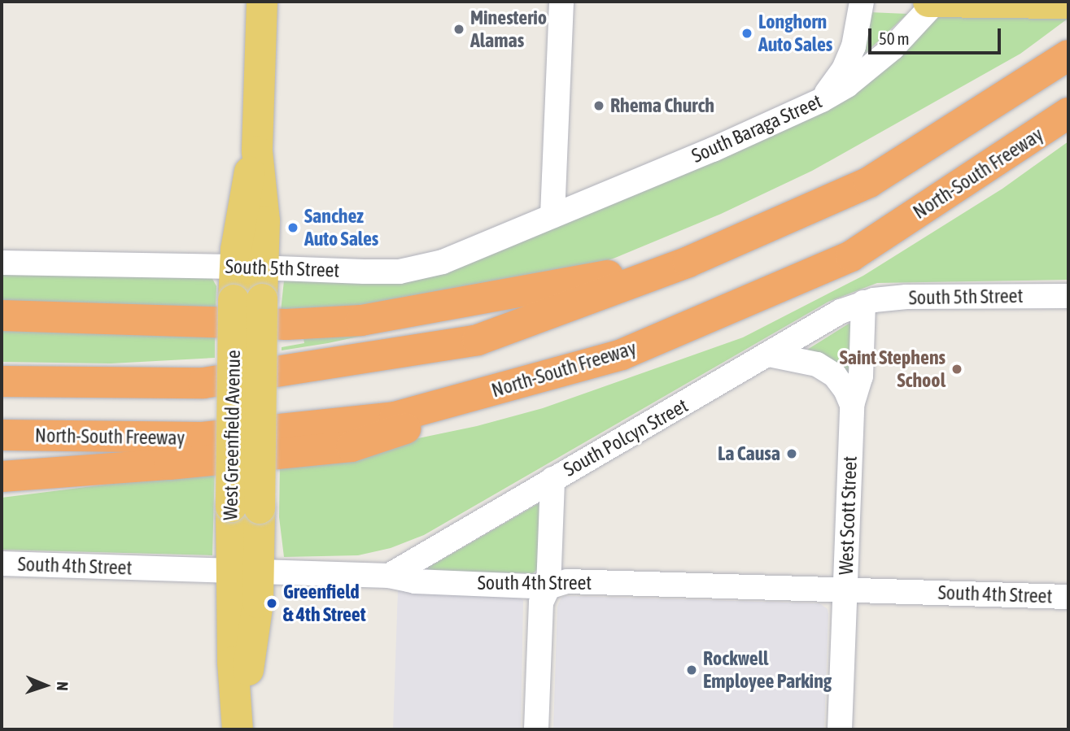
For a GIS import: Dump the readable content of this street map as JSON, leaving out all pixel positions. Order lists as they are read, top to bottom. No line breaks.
{"streets":{"highway":["North-South Freeway"],"main road":["West Greenfield Avenue"],"street":["South Baraga Street","South 5th Street","South Polcyn Street","West Scott Street","South 4th Street"]},"crossings":[["South Baraga Street","South 5th Street"],["South 5th Street","West Greenfield Avenue"],["South 5th Street","South Polcyn Street"],["South 5th Street","West Scott Street"],["West Greenfield Avenue","South 4th Street"],["South Polcyn Street","West Scott Street"],["South Polcyn Street","South 4th Street"],["West Scott Street","South 4th Street"]],"places":["Minesterio Alamas","Longhorn Auto Sales","Rhema Church","Sanchez Auto Sales","Saint Stephens School","La Causa","Greenfield & 4th Street","Rockwell Employee Parking"],"scale_bar":"50 m","north":"right"}
